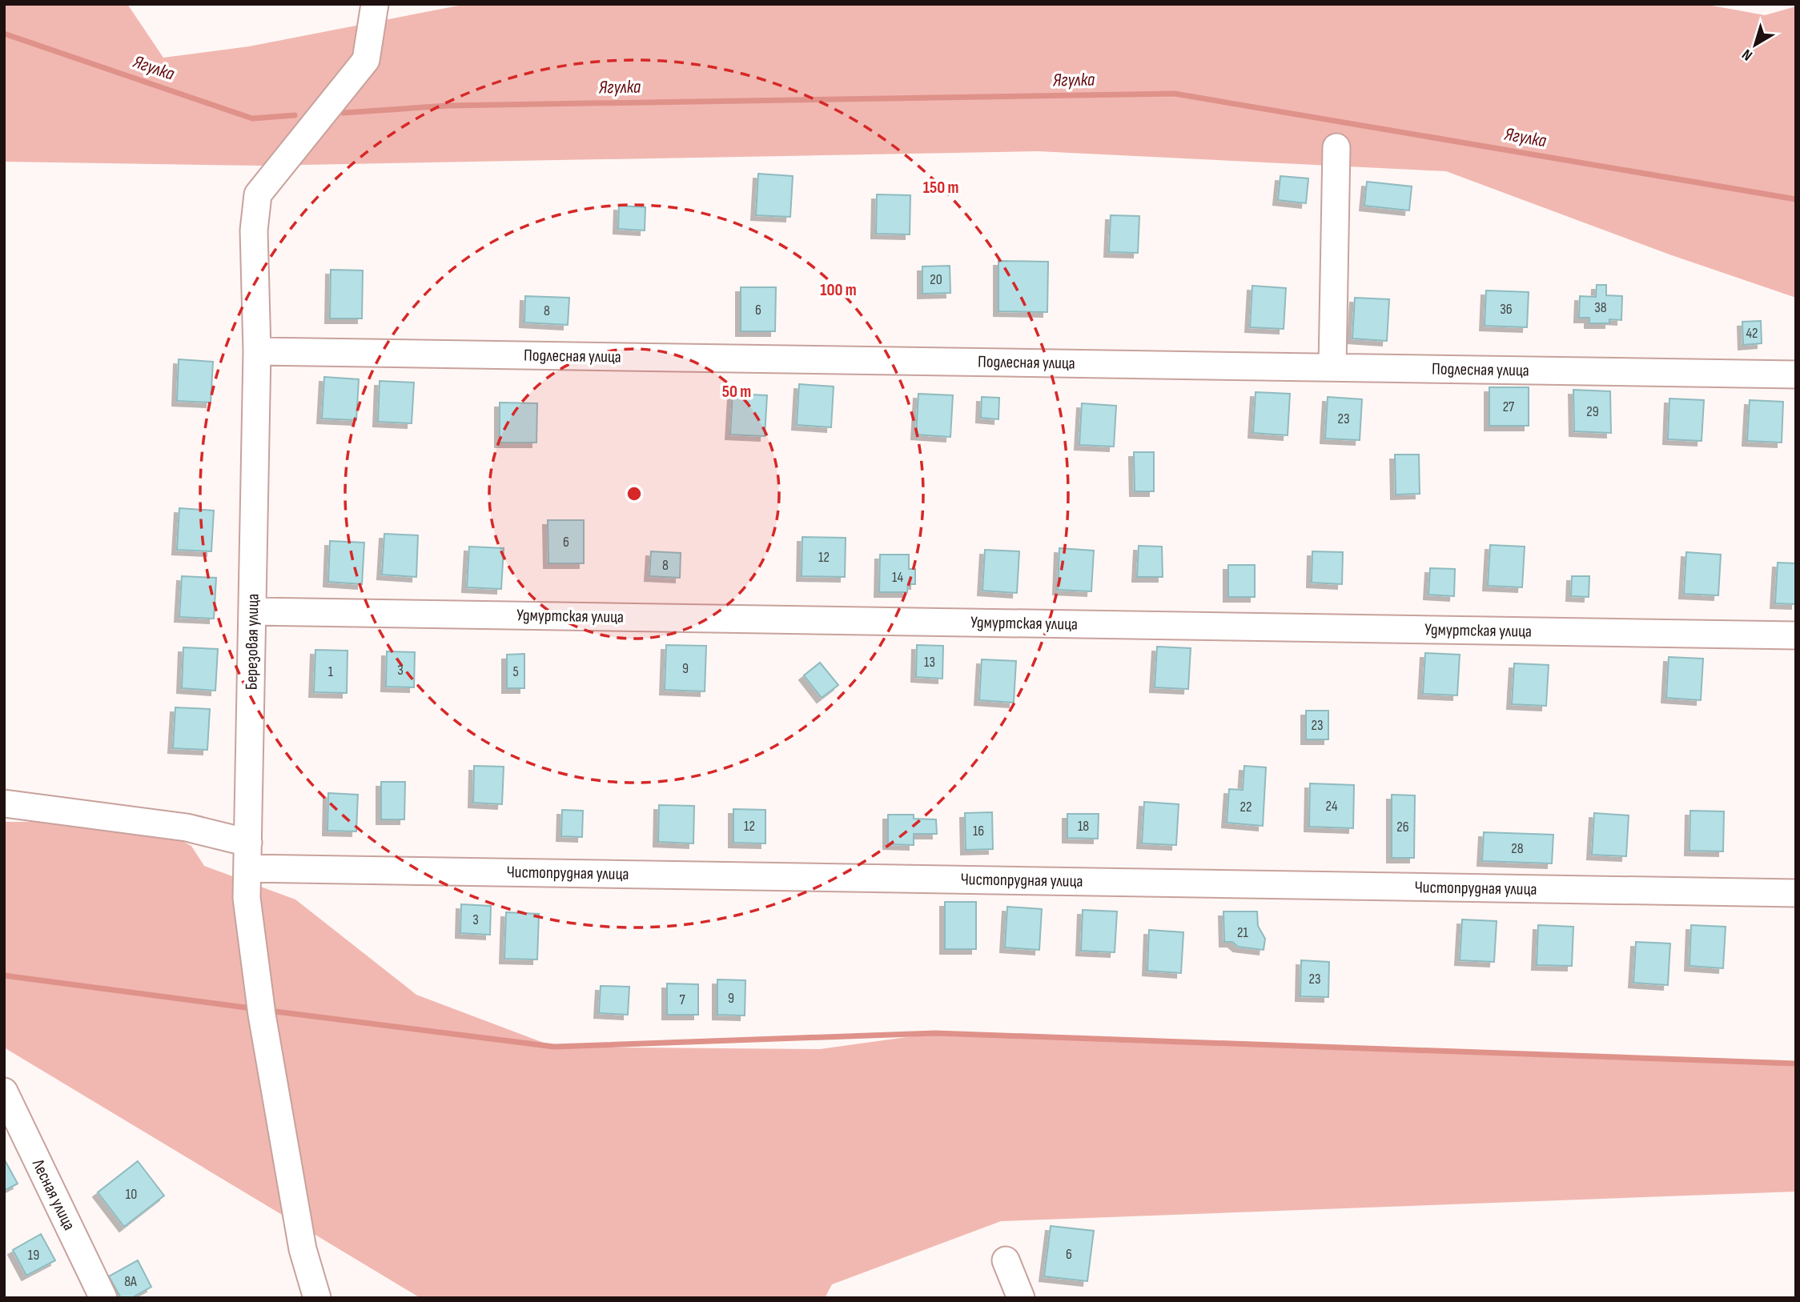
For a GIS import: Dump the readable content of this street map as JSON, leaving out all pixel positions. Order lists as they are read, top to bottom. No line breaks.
{"streets":{"street":["Подлесная улица","Удмуртская улица","Березовая улица","Чистопрудная улица","Лесная улица"]},"crossings":[["Подлесная улица","Березовая улица"],["Удмуртская улица","Березовая улица"],["Березовая улица","Чистопрудная улица"]],"water":["Ягулка"],"house_numbers":["20","38","36","6","8","42","27","29","23","6","12","8","14","13","9","3","1","5","23","24","22","12","18","26","16","28","3","21","23","9","7","10","6","19","8А"],"north":"bottom left","rings":["150 m","100 m","50 m"]}
